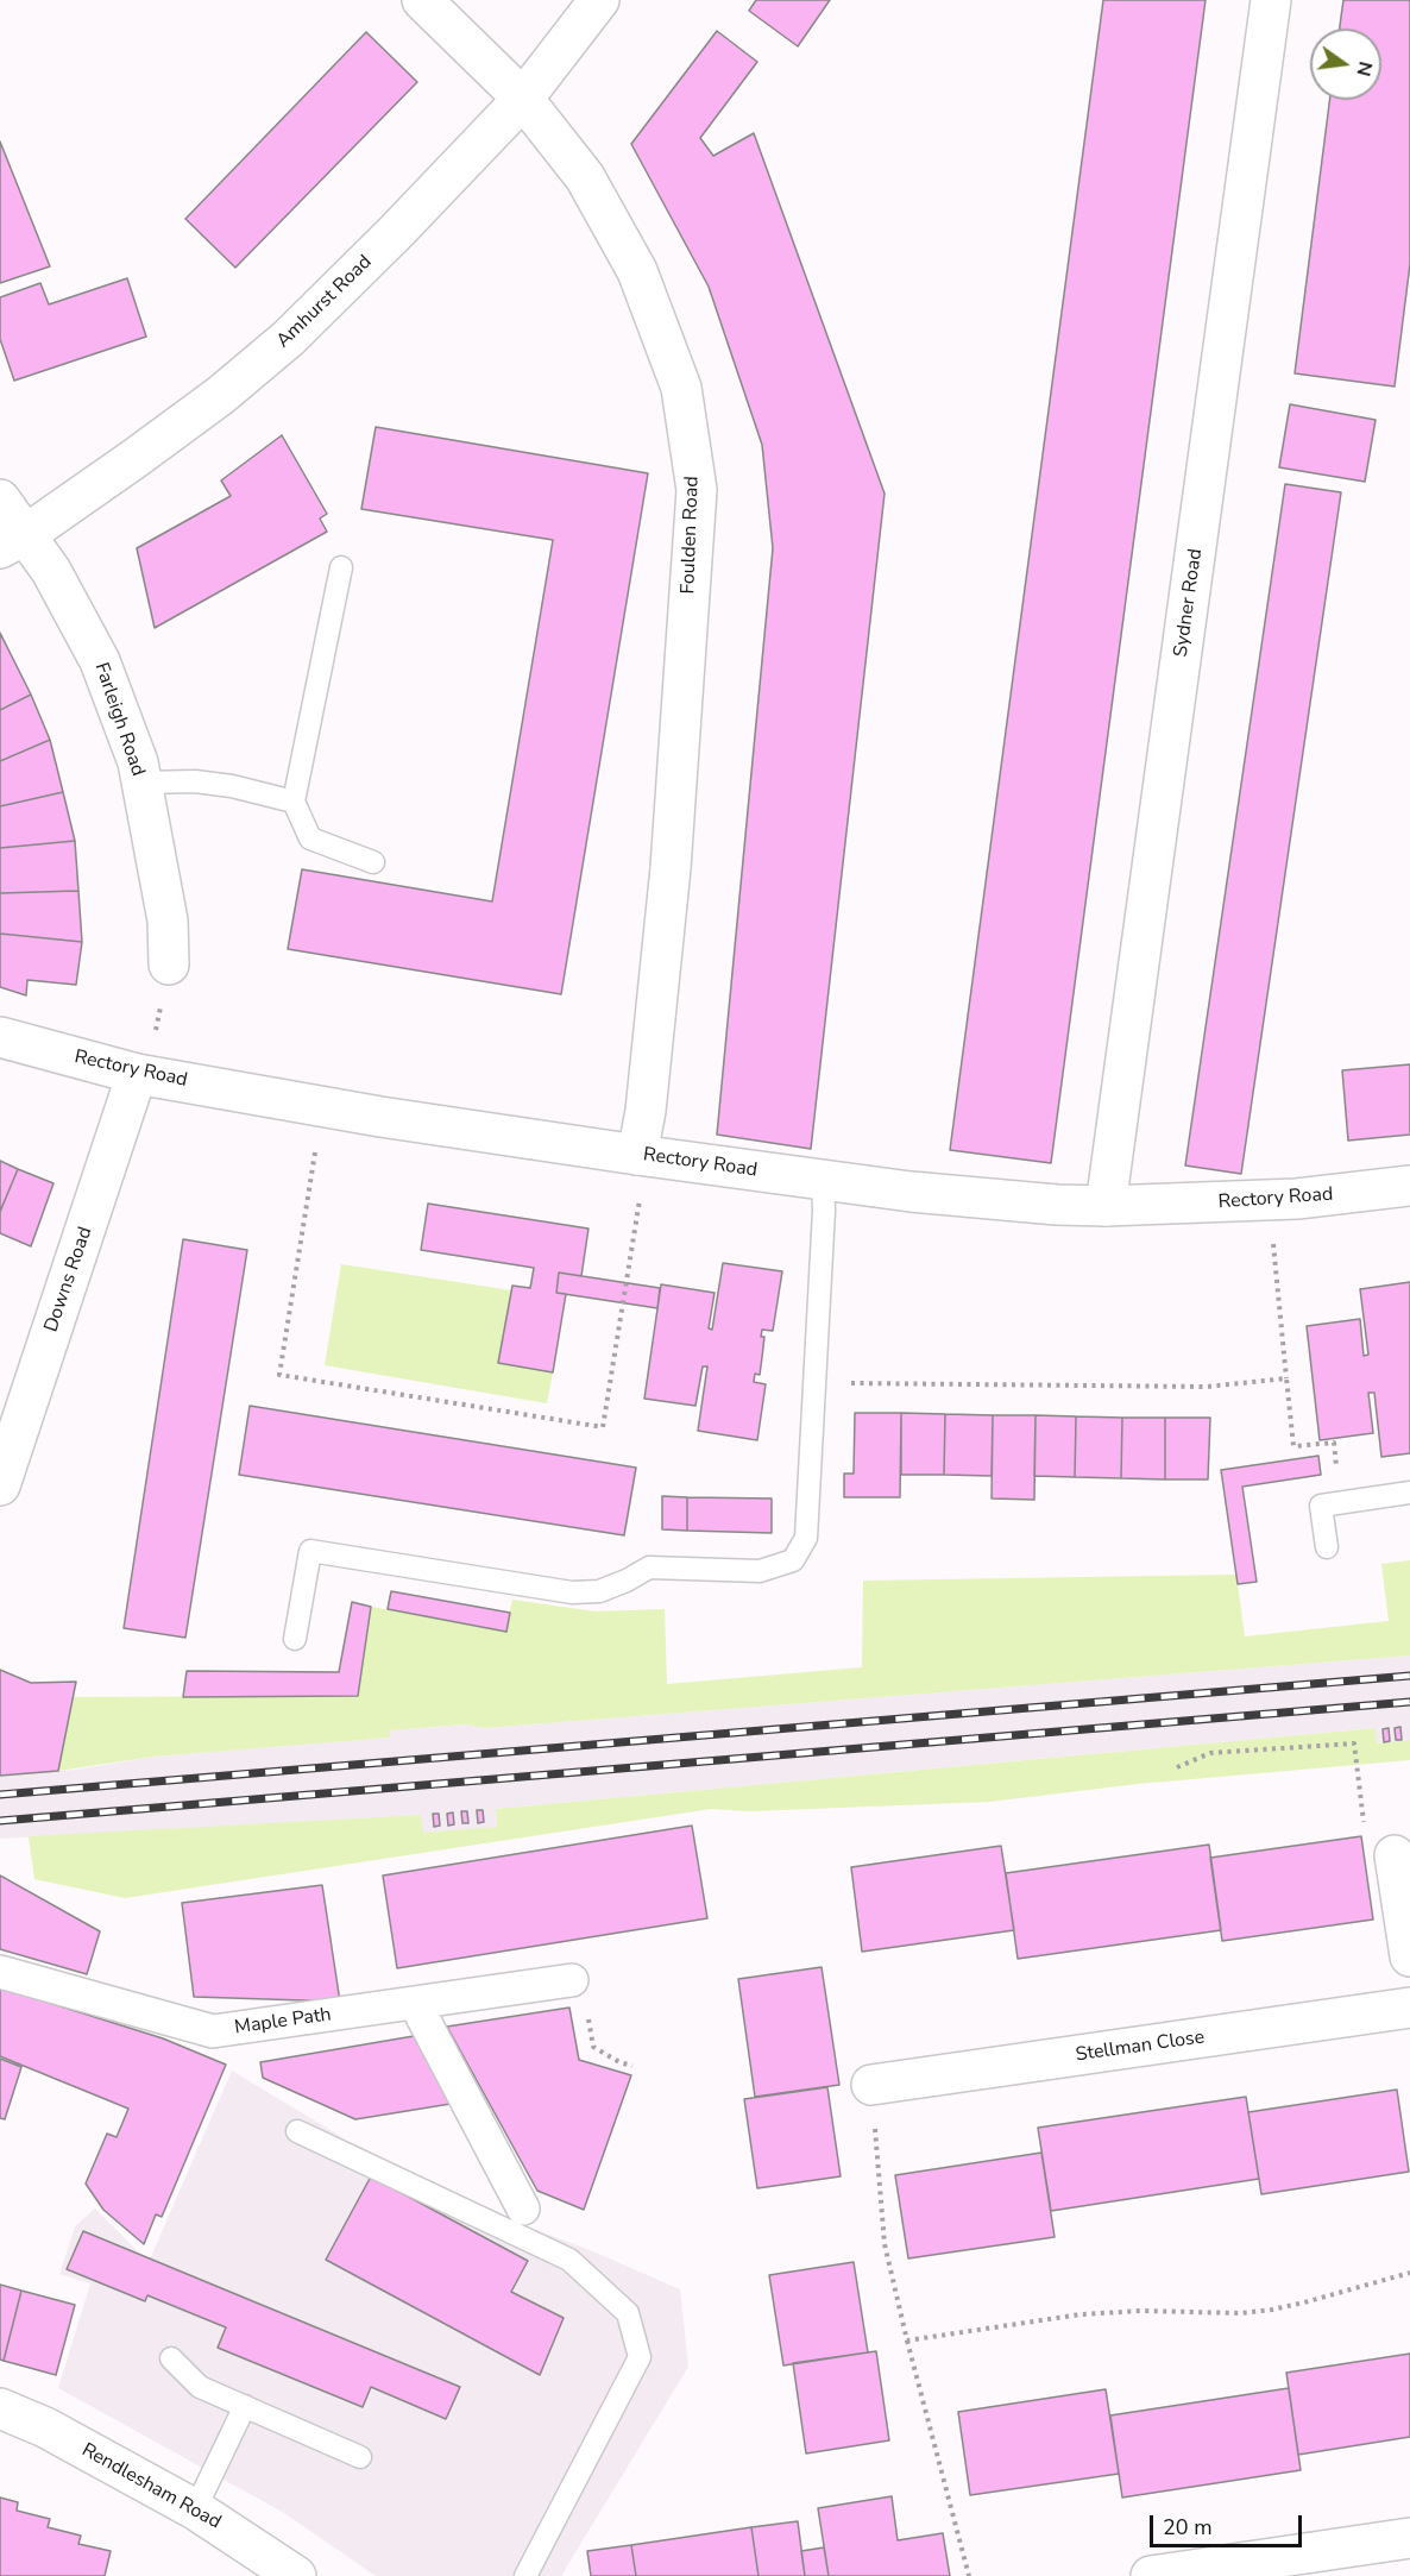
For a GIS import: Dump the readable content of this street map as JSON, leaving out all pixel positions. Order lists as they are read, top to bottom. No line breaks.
{"streets":{"street":["Amhurst Road","Foulden Road","Sydner Road","Farleigh Road","Rectory Road","Downs Road","Maple Path","Stellman Close","Rendlesham Road"]},"crossings":[["Amhurst Road","Foulden Road"],["Amhurst Road","Farleigh Road"],["Foulden Road","Rectory Road"],["Sydner Road","Rectory Road"],["Rectory Road","Downs Road"]],"scale_bar":"20 m","north":"right"}
